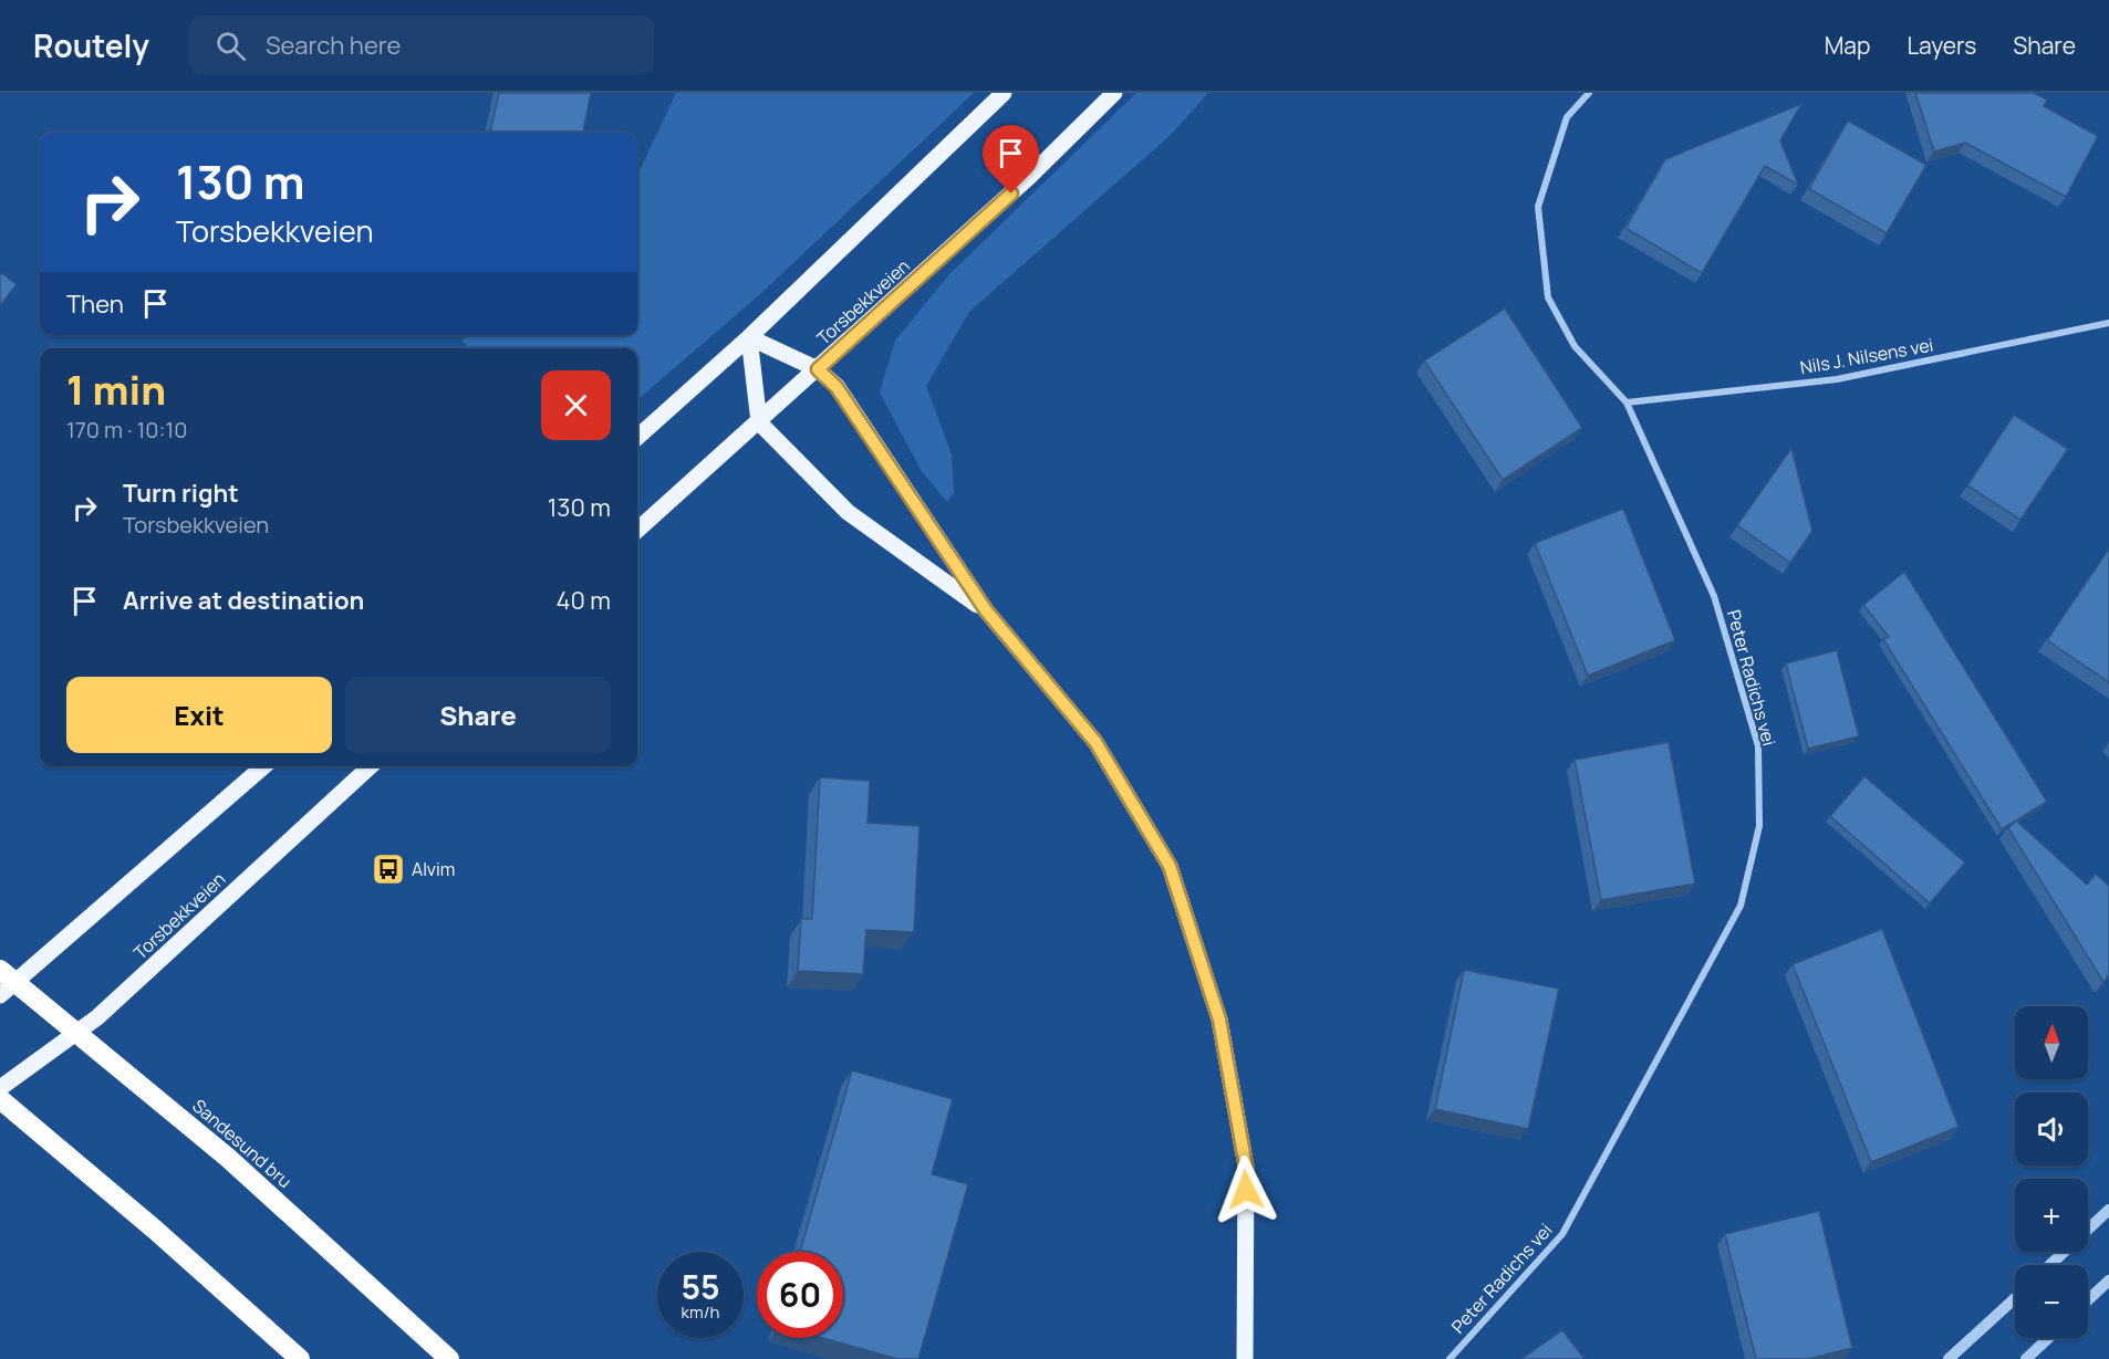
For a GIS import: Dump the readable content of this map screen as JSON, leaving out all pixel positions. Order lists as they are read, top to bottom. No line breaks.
{"streets":{"highway":["Sandesund bru"],"main road":["Torsbekkveien"],"street":["Nils J. Nilsens vei","Peter Radichs vei"]},"crossings":[["Nils J. Nilsens vei","Peter Radichs vei"]],"places":{"bus stop":["Alvim"]},"north":"top","page":{"header":"Routely","search":"Search here","nav":["Map","Layers","Share"],"turn":["130 m","Torsbekkveien"],"then":"Then","heading":["1 min","170 m · 10:10"],"list":[{"name":"Turn right","note":"Torsbekkveien","value":"130 m"},{"name":"Arrive at destination","value":"40 m"}],"buttons":["Exit","Share"],"map_buttons":["+","−"],"speed":"55 km/h","limit":"60"}}
